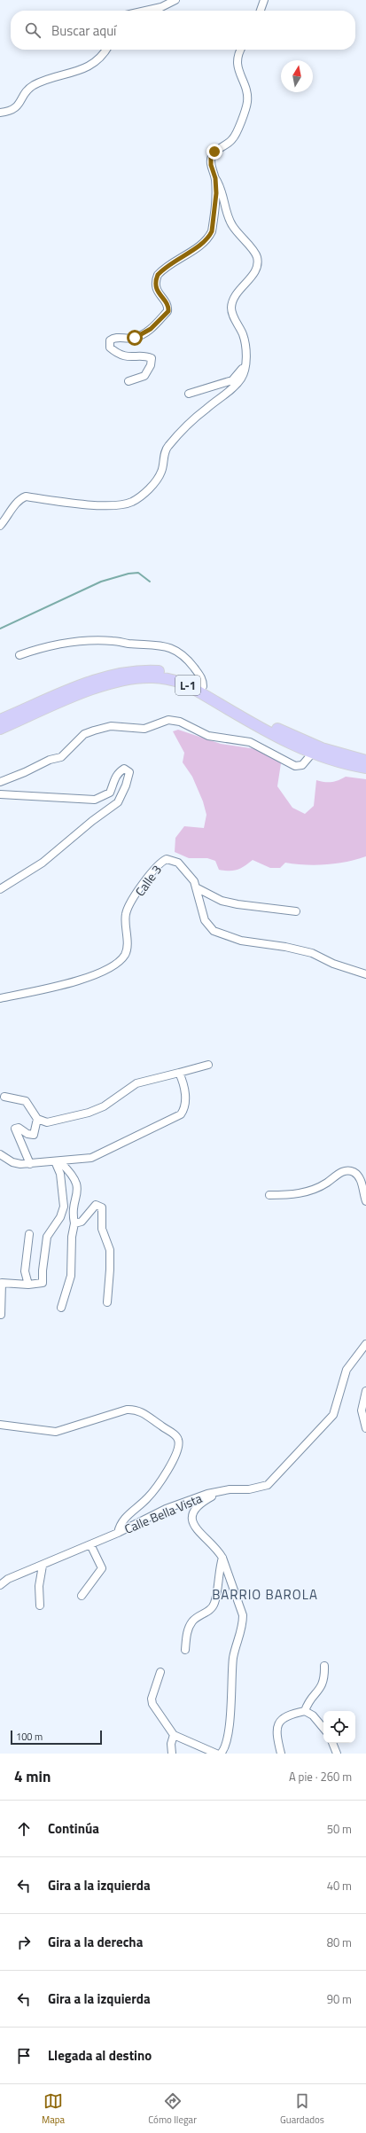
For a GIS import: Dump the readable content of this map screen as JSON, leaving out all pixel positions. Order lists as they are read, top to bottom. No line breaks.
{"streets":{"main road":["L-1"],"street":["Calle 3","Calle Bella Vista"]},"districts":["BARRIO BAROLA"],"scale_bar":"100 m","north":"top","page":{"search":"Buscar aquí","scale":"100 m","heading":["4 min","A pie · 260 m"],"list":[["Continúa","50 m"],["Gira a la izquierda","40 m"],["Gira a la derecha","80 m"],["Gira a la izquierda","90 m"],"Llegada al destino"],"nav":["Mapa","Cómo llegar","Guardados"]}}
